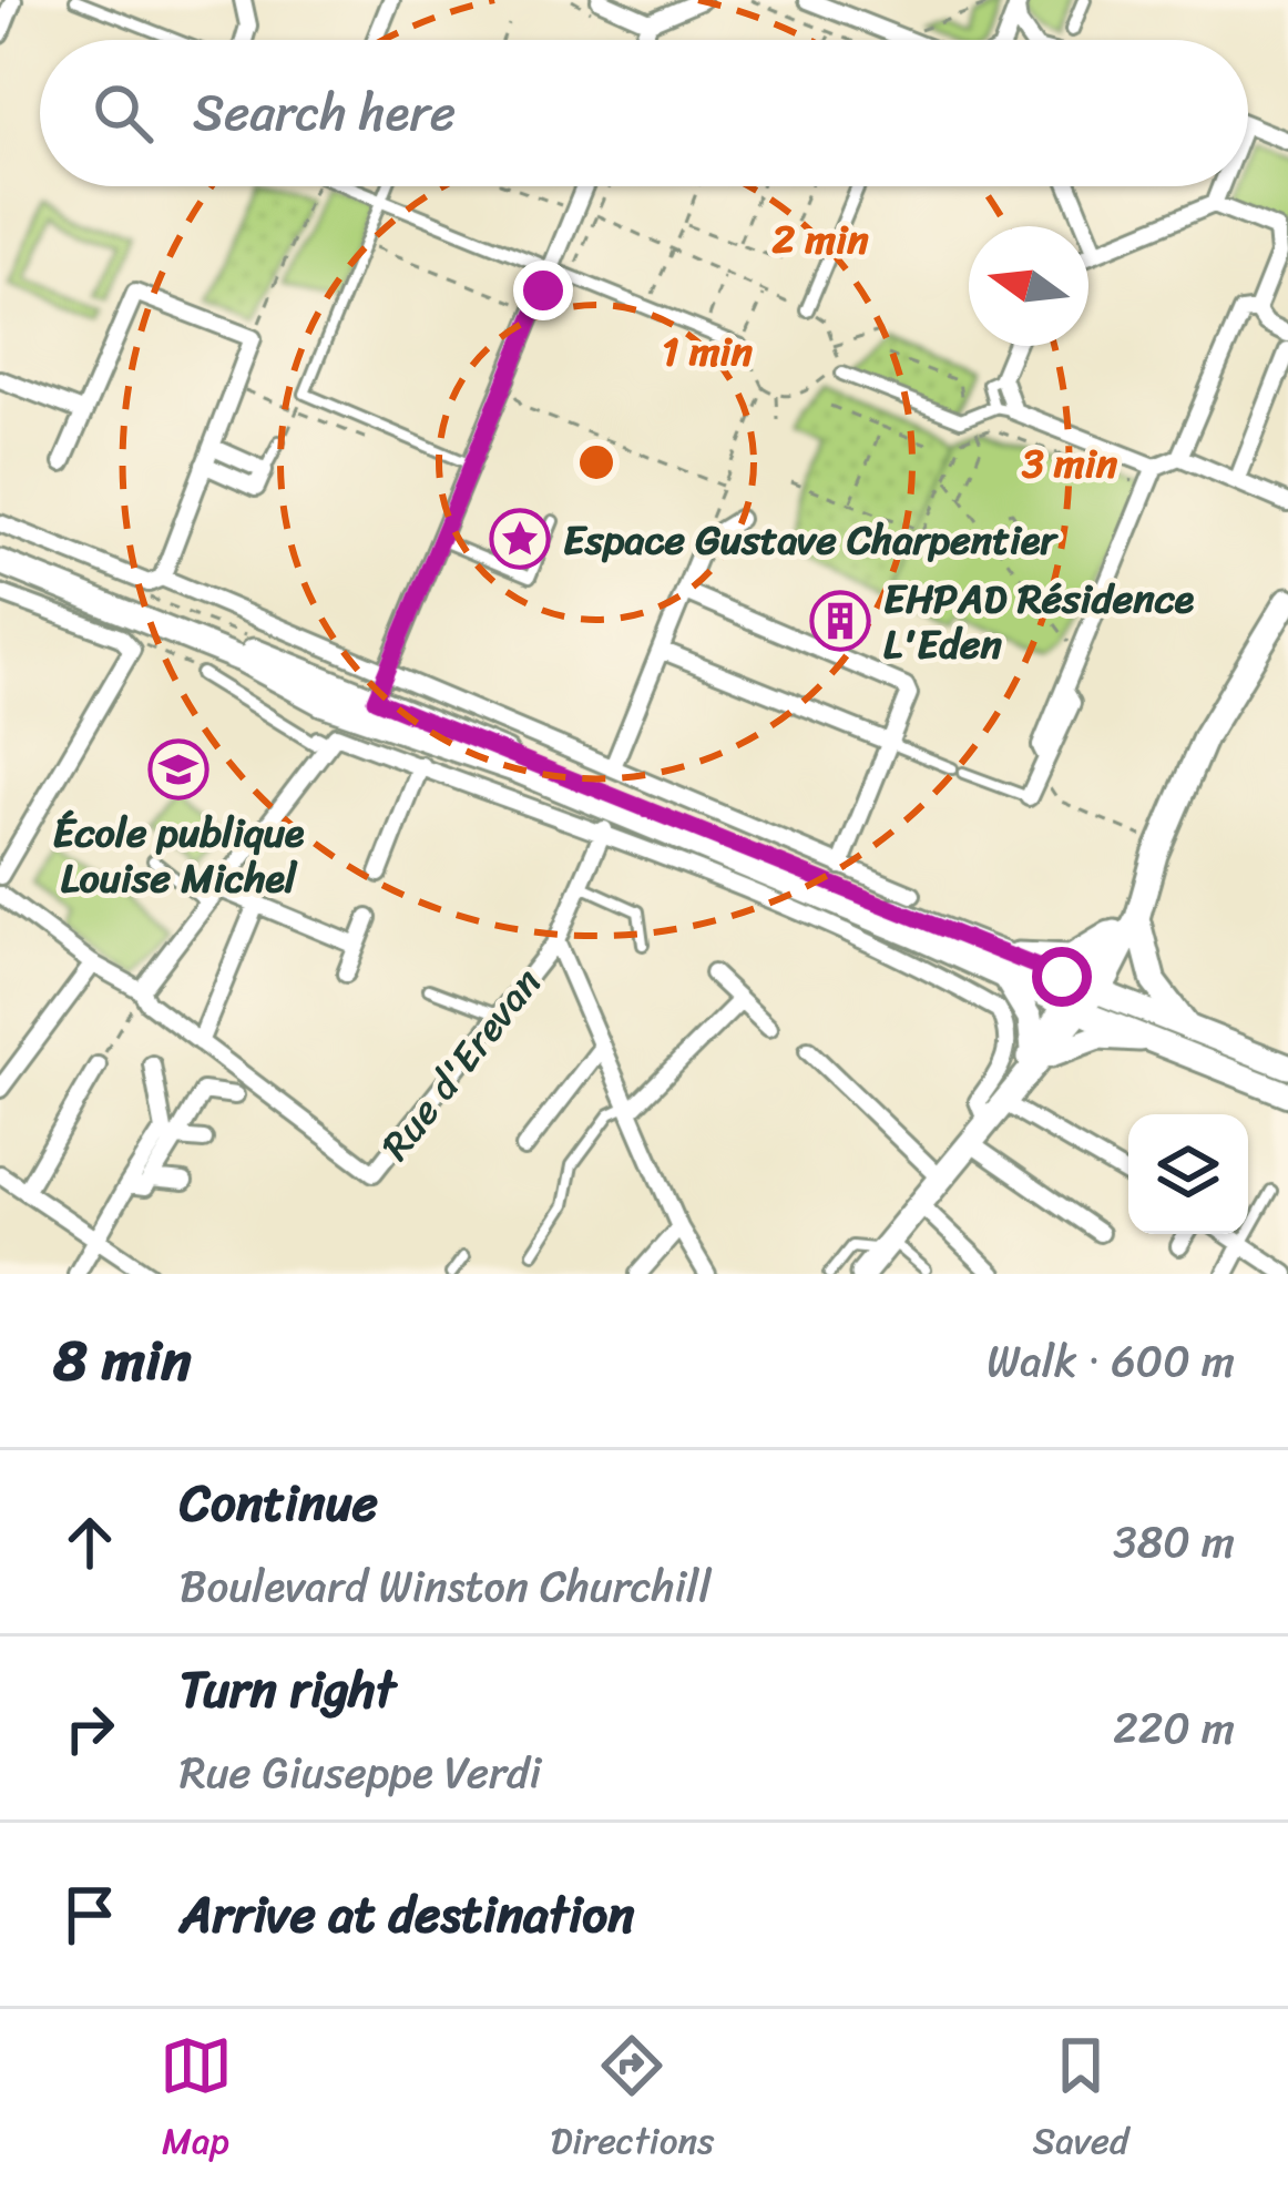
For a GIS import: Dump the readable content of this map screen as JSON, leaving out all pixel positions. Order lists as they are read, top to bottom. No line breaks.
{"streets":{"street":["Rue d'Erevan"]},"places":{"place":["Espace Gustave Charpentier"],"building":["EHPAD Résidence L'Eden"],"school or university":["École publique Louise Michel"]},"north":"left","page":{"search":"Search here","heading":["8 min","Walk · 600 m"],"list":[["Continue","Boulevard Winston Churchill","380 m"],["Turn right","Rue Giuseppe Verdi","220 m"],"Arrive at destination"],"nav":["Map","Directions","Saved"]},"rings":["2 min","1 min","3 min"]}
